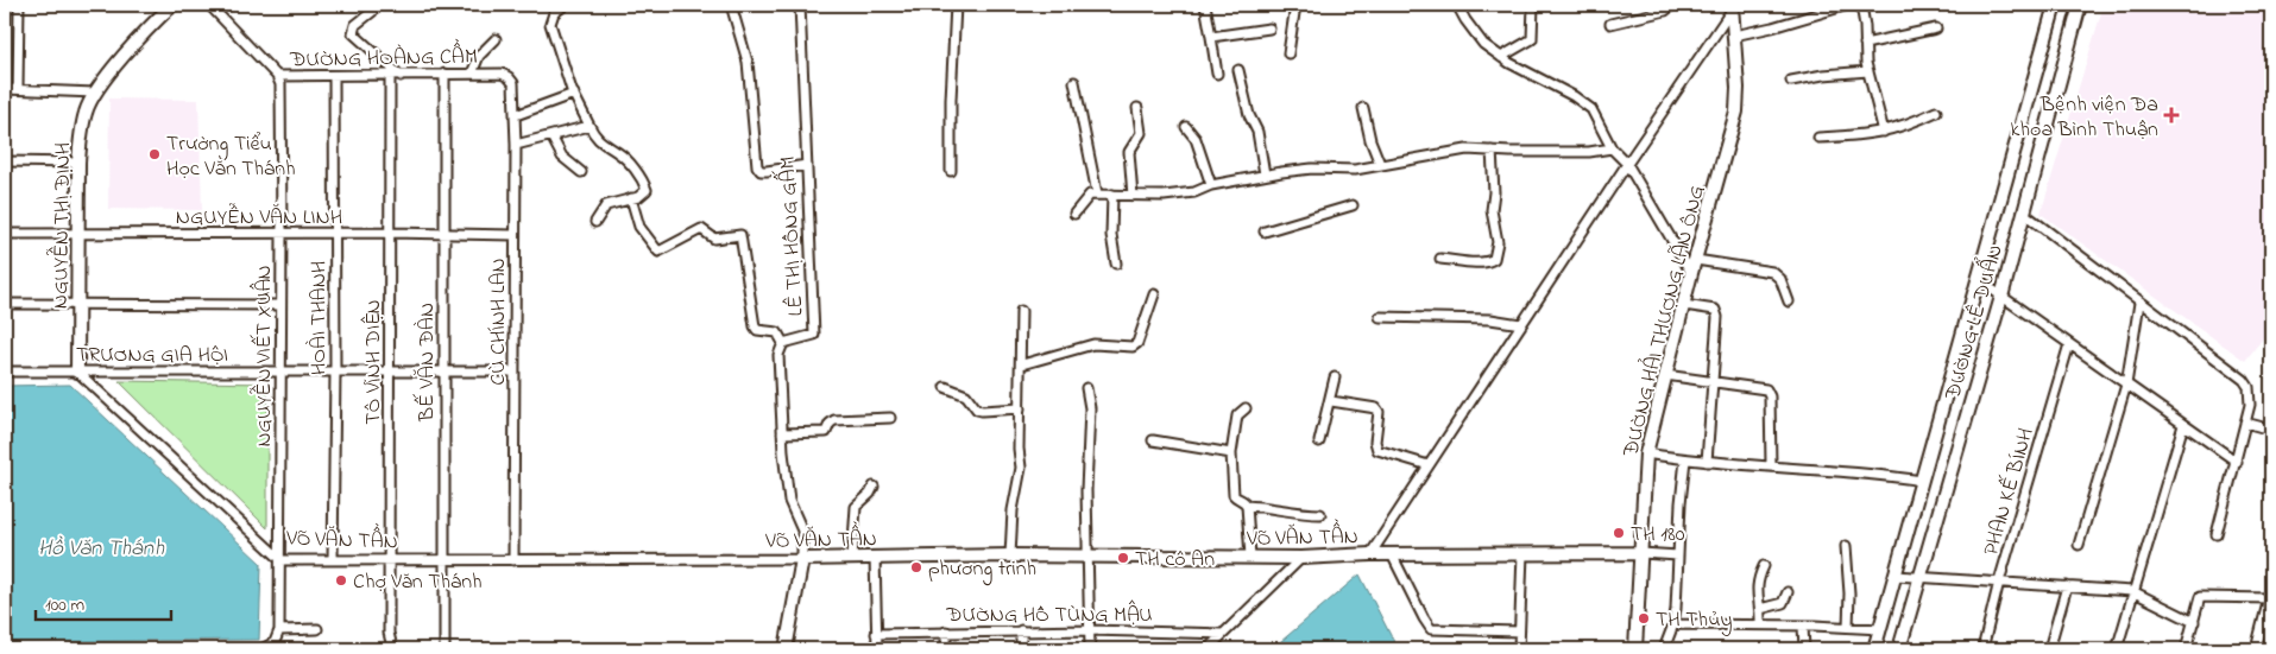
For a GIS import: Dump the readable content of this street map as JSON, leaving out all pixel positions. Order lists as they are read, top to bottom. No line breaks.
{"streets":{"street":["ĐƯỜNG HOÀNG CẦM","NGUYỄN VĂN LINH","NGUYỄN THỊ ĐỊNH","LÊ THỊ HỒNG GẤM","HOÀI THANH","ĐƯỜNG HẢI THƯỢNG LÃN ÔNG","CÙ CHÍNH LAN","ĐƯỜNG LÊ DUẨN","TRƯƠNG GIA HỘI","NGUYỄN VIẾT XUÂN","TÔ VĨNH DIỆN","BẾ VĂN ĐÀN","PHAN KẾ BÍNH","VÕ VĂN TẦN","ĐƯỜNG HỒ TÙNG MẬU"]},"crossings":[["ĐƯỜNG HOÀNG CẦM","HOÀI THANH"],["ĐƯỜNG HOÀNG CẦM","CÙ CHÍNH LAN"],["ĐƯỜNG HOÀNG CẦM","NGUYỄN VIẾT XUÂN"],["ĐƯỜNG HOÀNG CẦM","TÔ VĨNH DIỆN"],["ĐƯỜNG HOÀNG CẦM","BẾ VĂN ĐÀN"],["NGUYỄN VĂN LINH","NGUYỄN THỊ ĐỊNH"],["NGUYỄN VĂN LINH","HOÀI THANH"],["NGUYỄN VĂN LINH","CÙ CHÍNH LAN"],["NGUYỄN VĂN LINH","NGUYỄN VIẾT XUÂN"],["NGUYỄN VĂN LINH","TÔ VĨNH DIỆN"],["NGUYỄN VĂN LINH","BẾ VĂN ĐÀN"],["NGUYỄN THỊ ĐỊNH","TRƯƠNG GIA HỘI"],["NGUYỄN THỊ ĐỊNH","VÕ VĂN TẦN"],["LÊ THỊ HỒNG GẤM","VÕ VĂN TẦN"],["HOÀI THANH","TRƯƠNG GIA HỘI"],["HOÀI THANH","VÕ VĂN TẦN"],["ĐƯỜNG HẢI THƯỢNG LÃN ÔNG","VÕ VĂN TẦN"],["CÙ CHÍNH LAN","TRƯƠNG GIA HỘI"],["CÙ CHÍNH LAN","VÕ VĂN TẦN"],["TRƯƠNG GIA HỘI","NGUYỄN VIẾT XUÂN"],["TRƯƠNG GIA HỘI","TÔ VĨNH DIỆN"],["TRƯƠNG GIA HỘI","BẾ VĂN ĐÀN"],["TRƯƠNG GIA HỘI","VÕ VĂN TẦN"],["NGUYỄN VIẾT XUÂN","VÕ VĂN TẦN"],["TÔ VĨNH DIỆN","VÕ VĂN TẦN"],["BẾ VĂN ĐÀN","VÕ VĂN TẦN"]],"water":["Hồ Văn Thánh"],"places":{"health":["Bệnh viện Đa khoa Bình Thuận"],"other":["Trường Tiểu Học Văn Thánh","TH 180","TH cô An","phương trinh","Chợ Văn Thánh","TH Thủy"]},"scale_bar":"100 m"}
